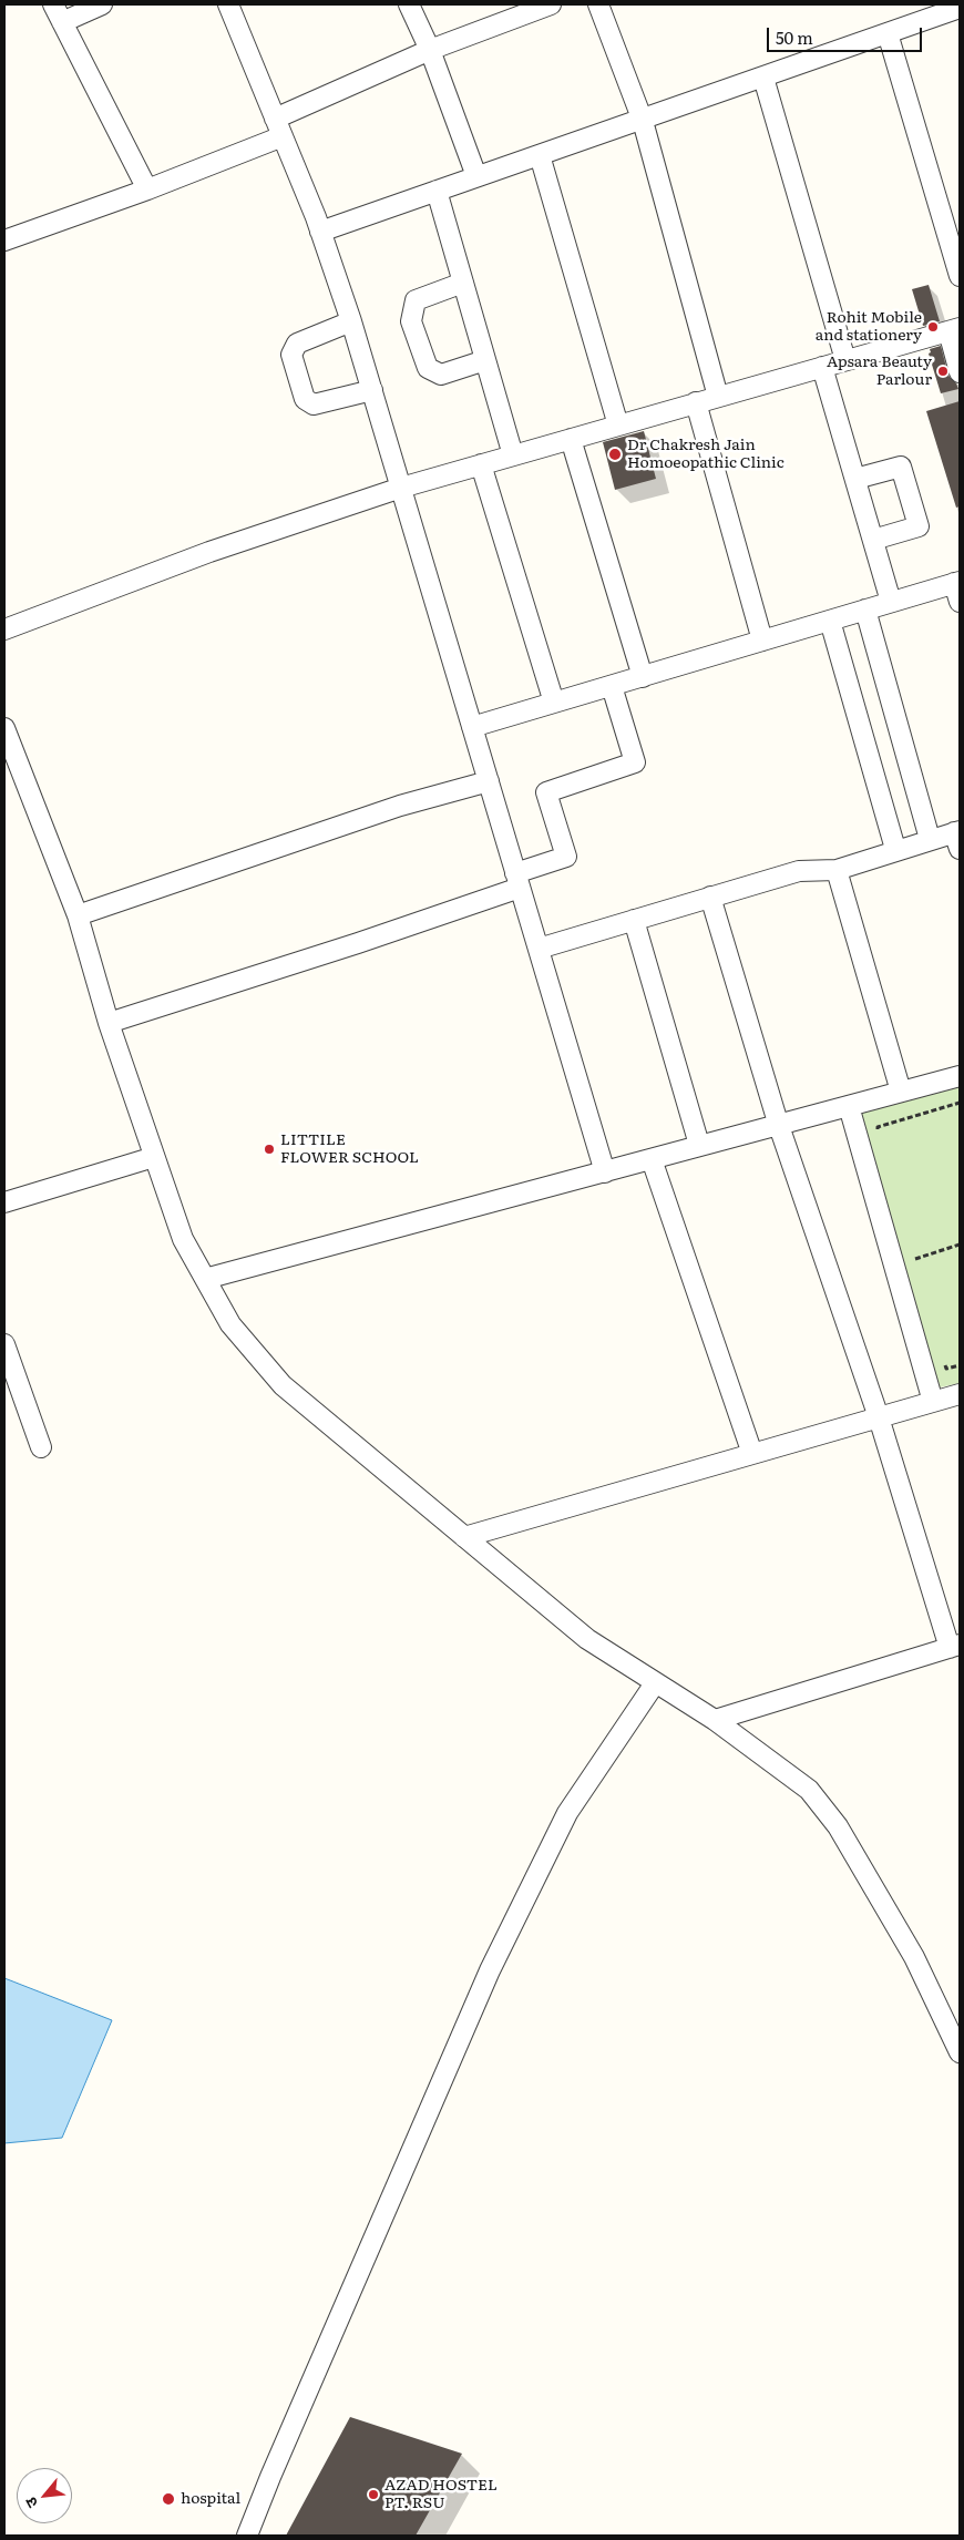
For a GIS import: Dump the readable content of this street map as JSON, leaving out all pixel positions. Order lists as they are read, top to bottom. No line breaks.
{"places":["Rohit Mobile and stationery","Apsara Beauty Parlour","Dr Chakresh Jain Homoeopathic Clinic","LITTILE FLOWER SCHOOL","AZAD HOSTEL PT. RSU","hospital"],"scale_bar":"50 m","north":"bottom left"}
